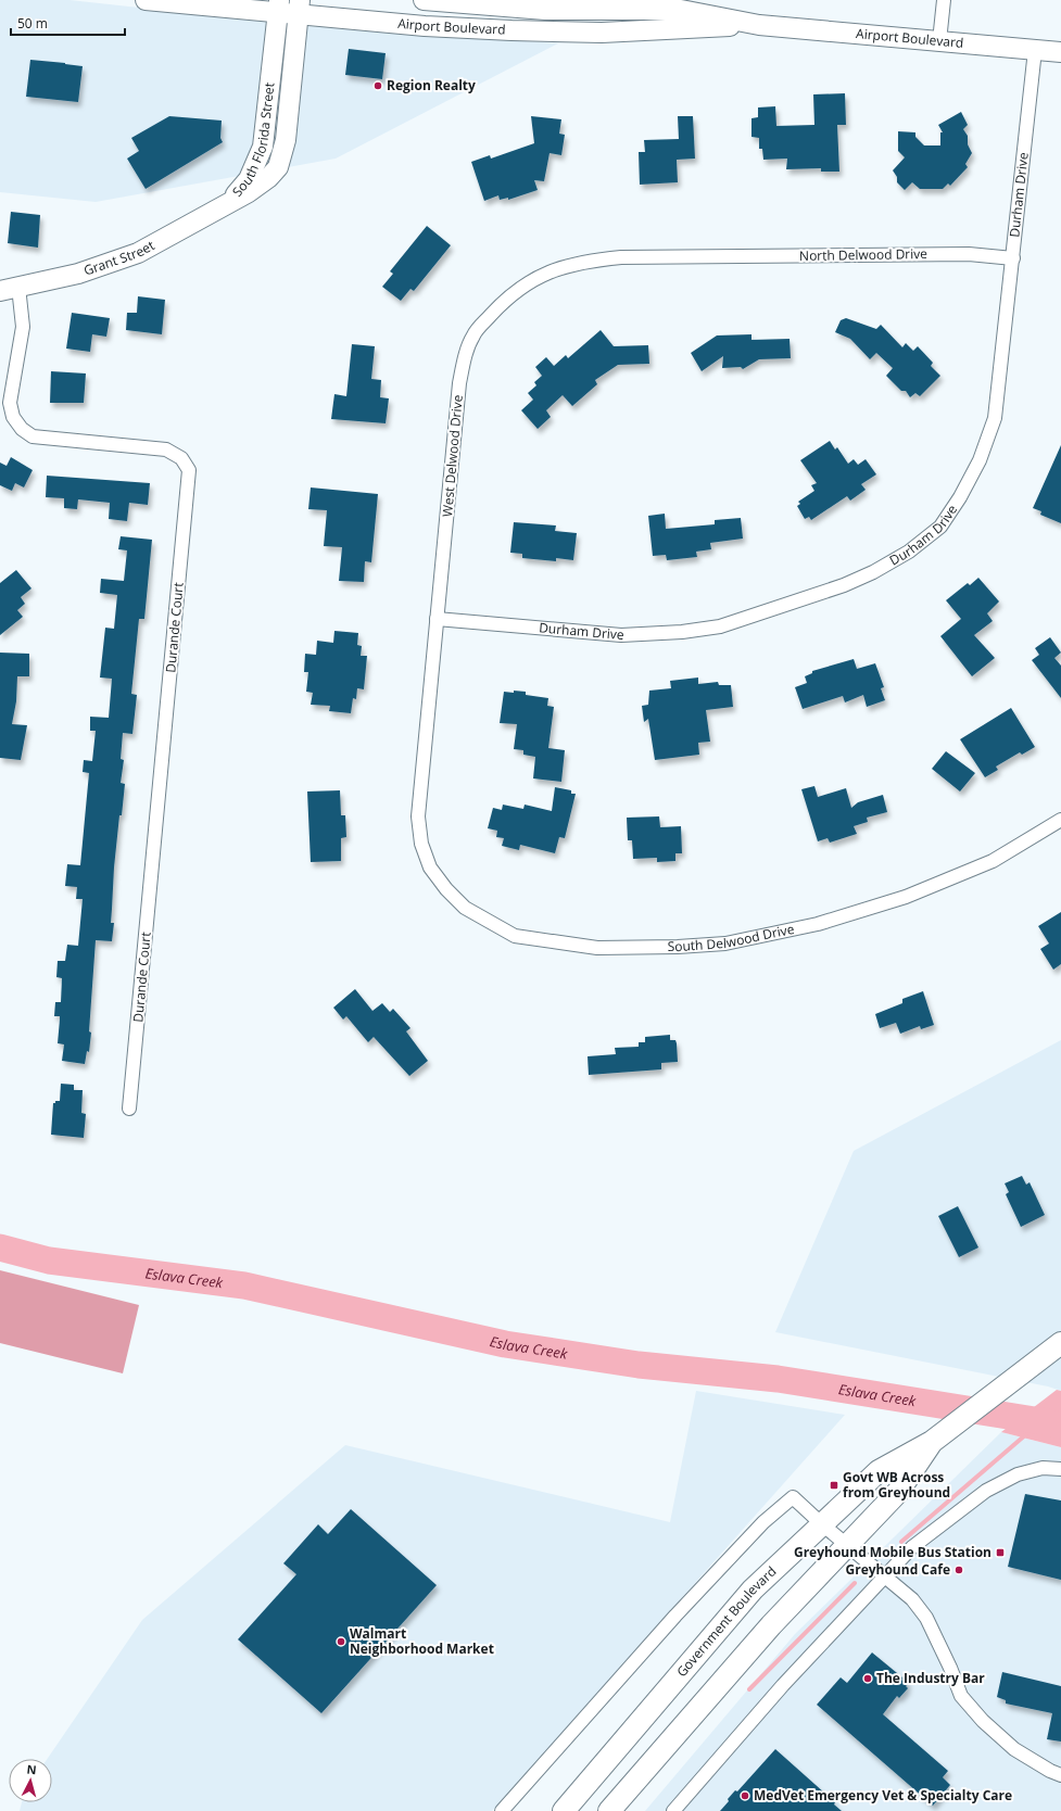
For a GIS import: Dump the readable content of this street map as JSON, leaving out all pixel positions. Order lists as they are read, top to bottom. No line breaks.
{"streets":{"main road":["Airport Boulevard","South Florida Street","Grant Street","Government Boulevard"],"street":["Durham Drive","North Delwood Drive","West Delwood Drive","Durande Court","South Delwood Drive"]},"crossings":[["Airport Boulevard","South Florida Street"],["Airport Boulevard","Durham Drive"],["South Florida Street","Grant Street"],["Durham Drive","North Delwood Drive"],["Durham Drive","West Delwood Drive"],["North Delwood Drive","West Delwood Drive"],["Grant Street","Durande Court"],["West Delwood Drive","South Delwood Drive"]],"water":["Eslava Creek"],"places":{"other":["Region Realty","Greyhound Cafe","Walmart Neighborhood Market","The Industry Bar","MedVet Emergency Vet & Specialty Care"],"transit":["Govt WB Across from Greyhound","Greyhound Mobile Bus Station"]},"scale_bar":"50 m","north":"top"}
